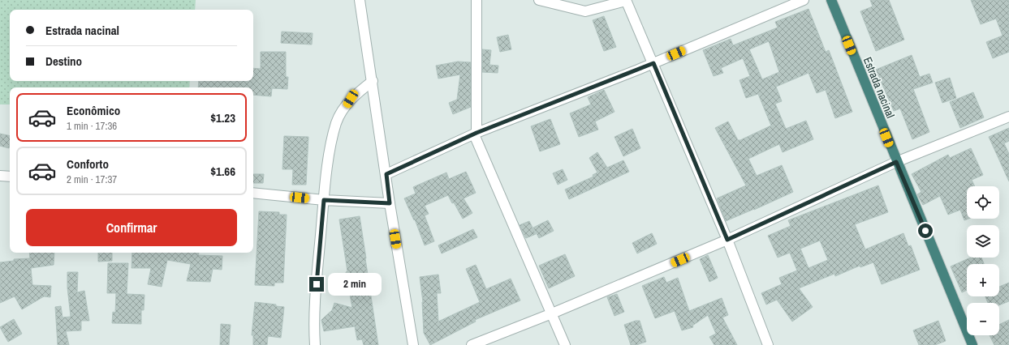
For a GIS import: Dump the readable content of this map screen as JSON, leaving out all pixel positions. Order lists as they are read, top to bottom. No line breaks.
{"streets":{"highway":["Estrada nacinal"]},"page":{"banner":["Estrada nacinal","Destino"],"list":[{"name":"Econômico","note":"1 min · 17:36","value":"$1.23"},{"name":"Conforto","note":"2 min · 17:37","value":"$1.66"}],"map_buttons":["+","−"],"buttons":"Confirmar","bubble":"2 min"}}
